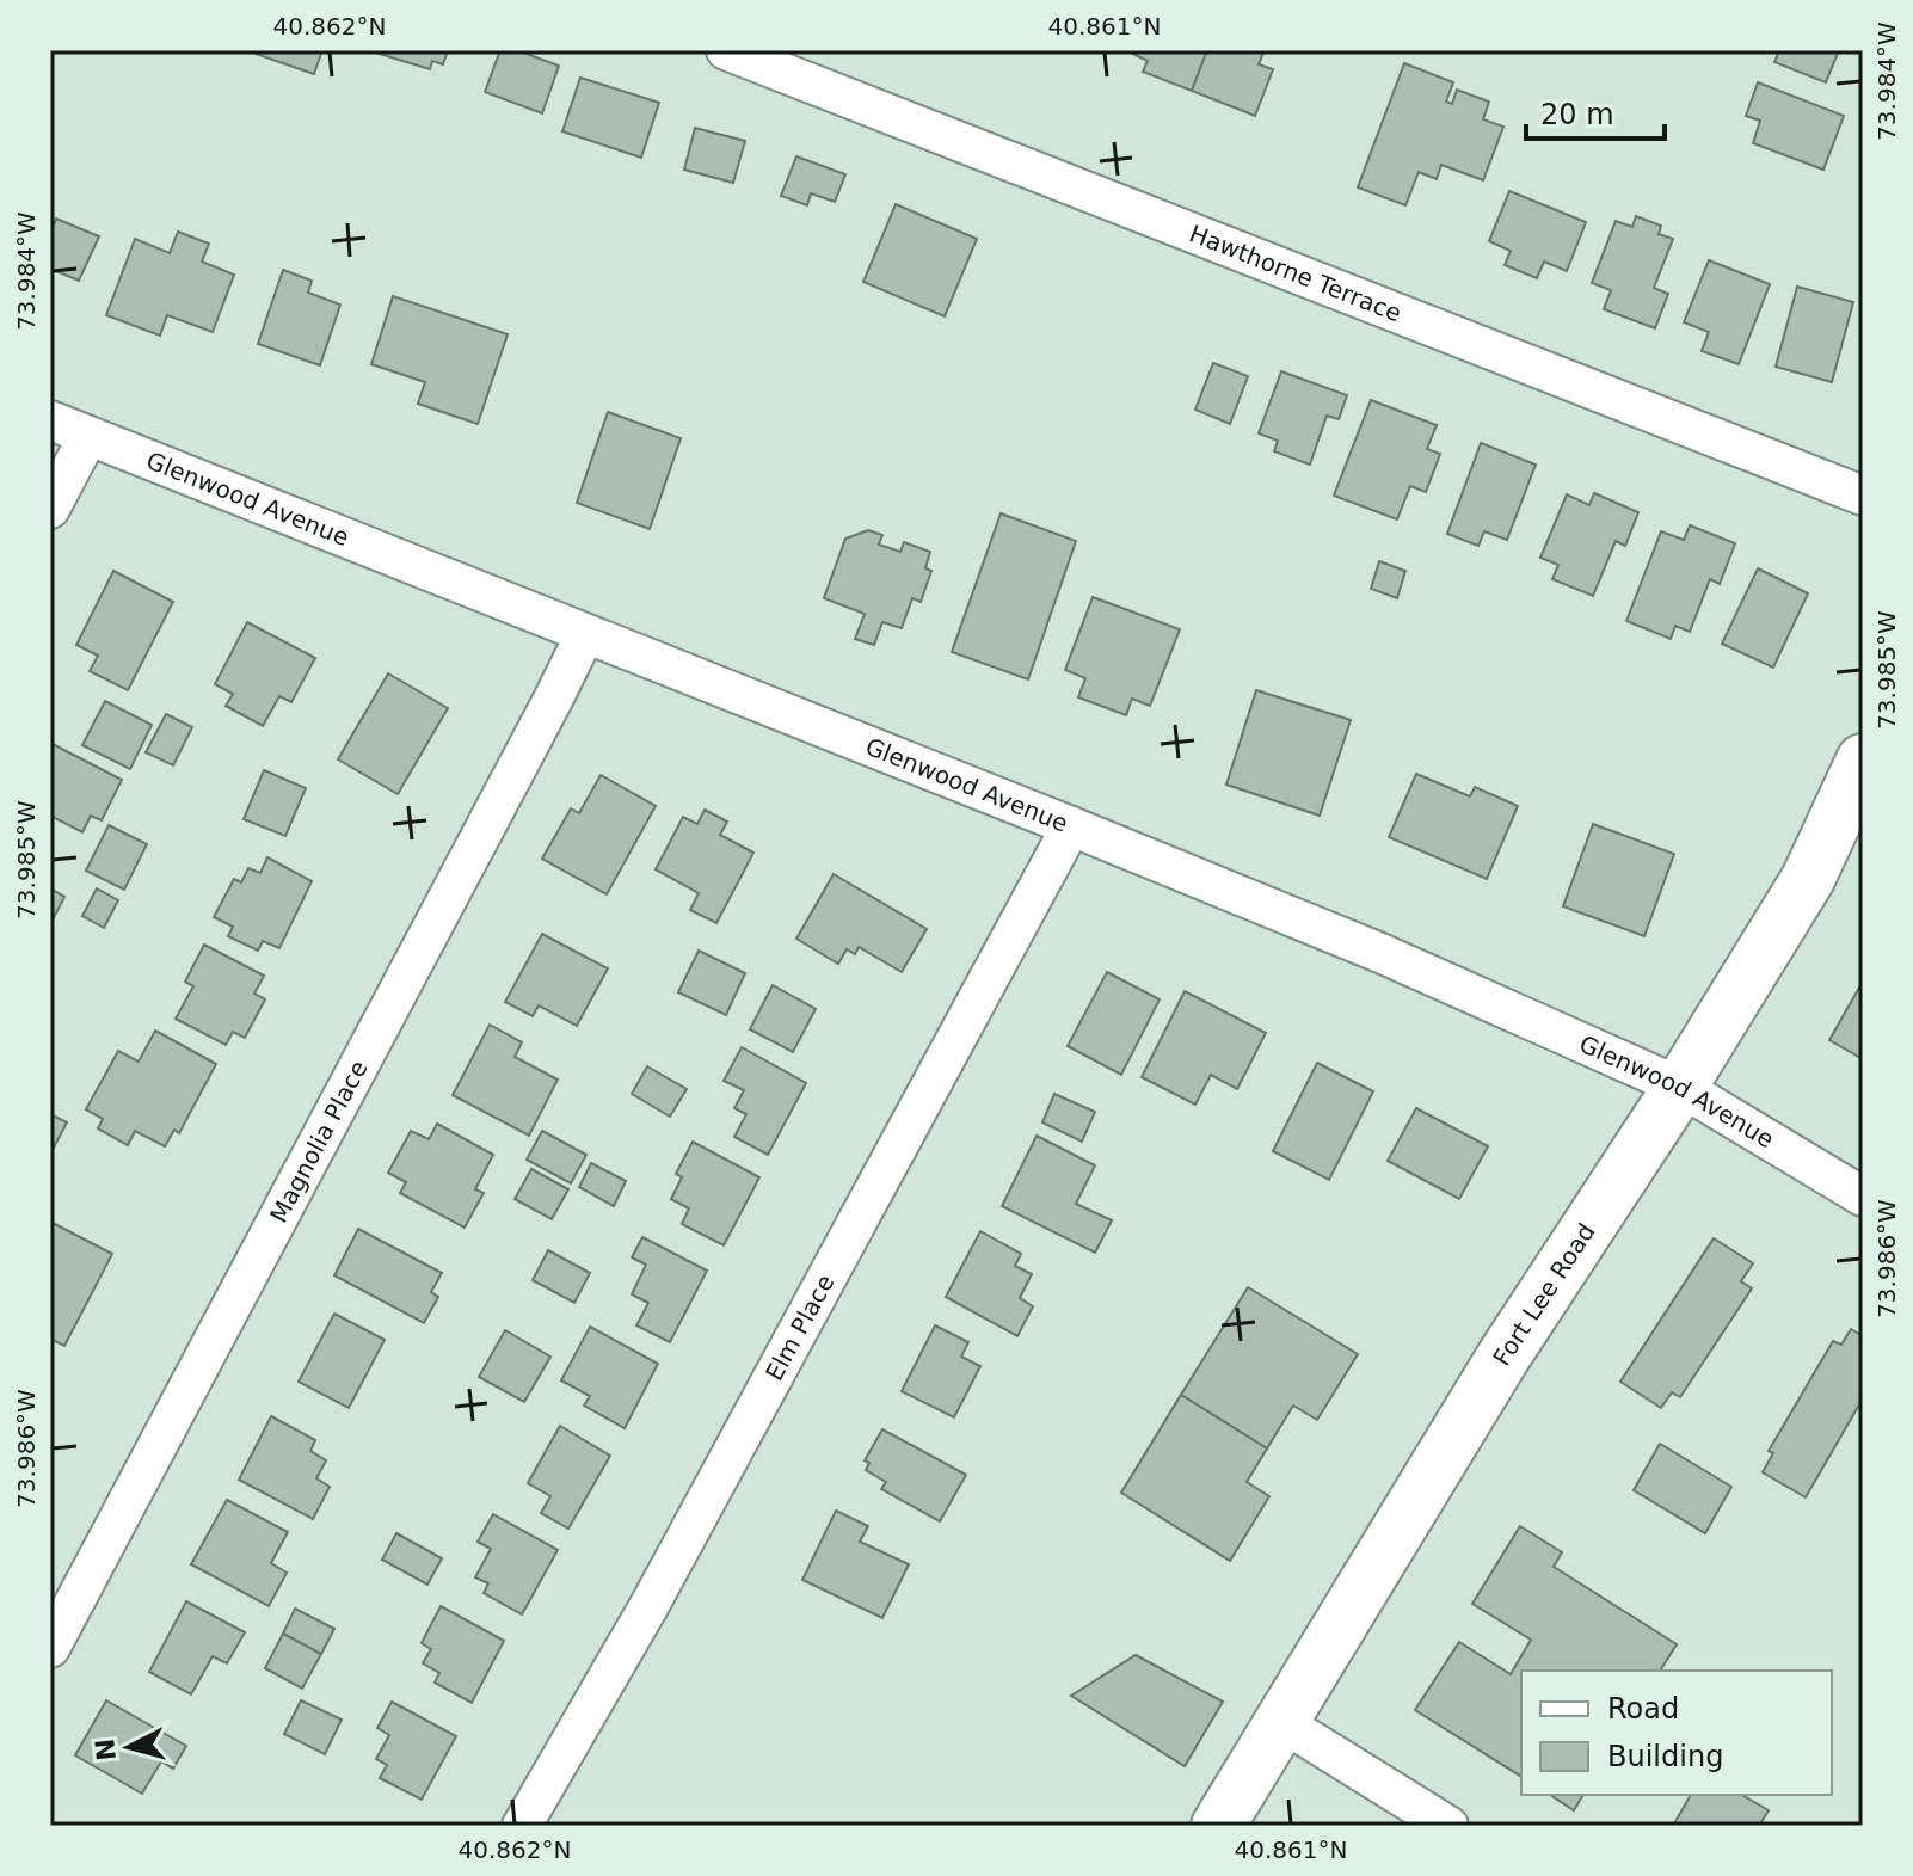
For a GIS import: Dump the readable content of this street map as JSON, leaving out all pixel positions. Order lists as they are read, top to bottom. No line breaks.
{"streets":{"main road":["Fort Lee Road"],"street":["Hawthorne Terrace","Glenwood Avenue","Magnolia Place","Elm Place"]},"crossings":[["Glenwood Avenue","Magnolia Place"],["Glenwood Avenue","Fort Lee Road"],["Glenwood Avenue","Elm Place"]],"legend":["Road","Building"],"scale_bar":"20 m","north":"left","coordinates":["40.862°N","40.861°N","73.984°W","73.985°W","73.986°W"]}
